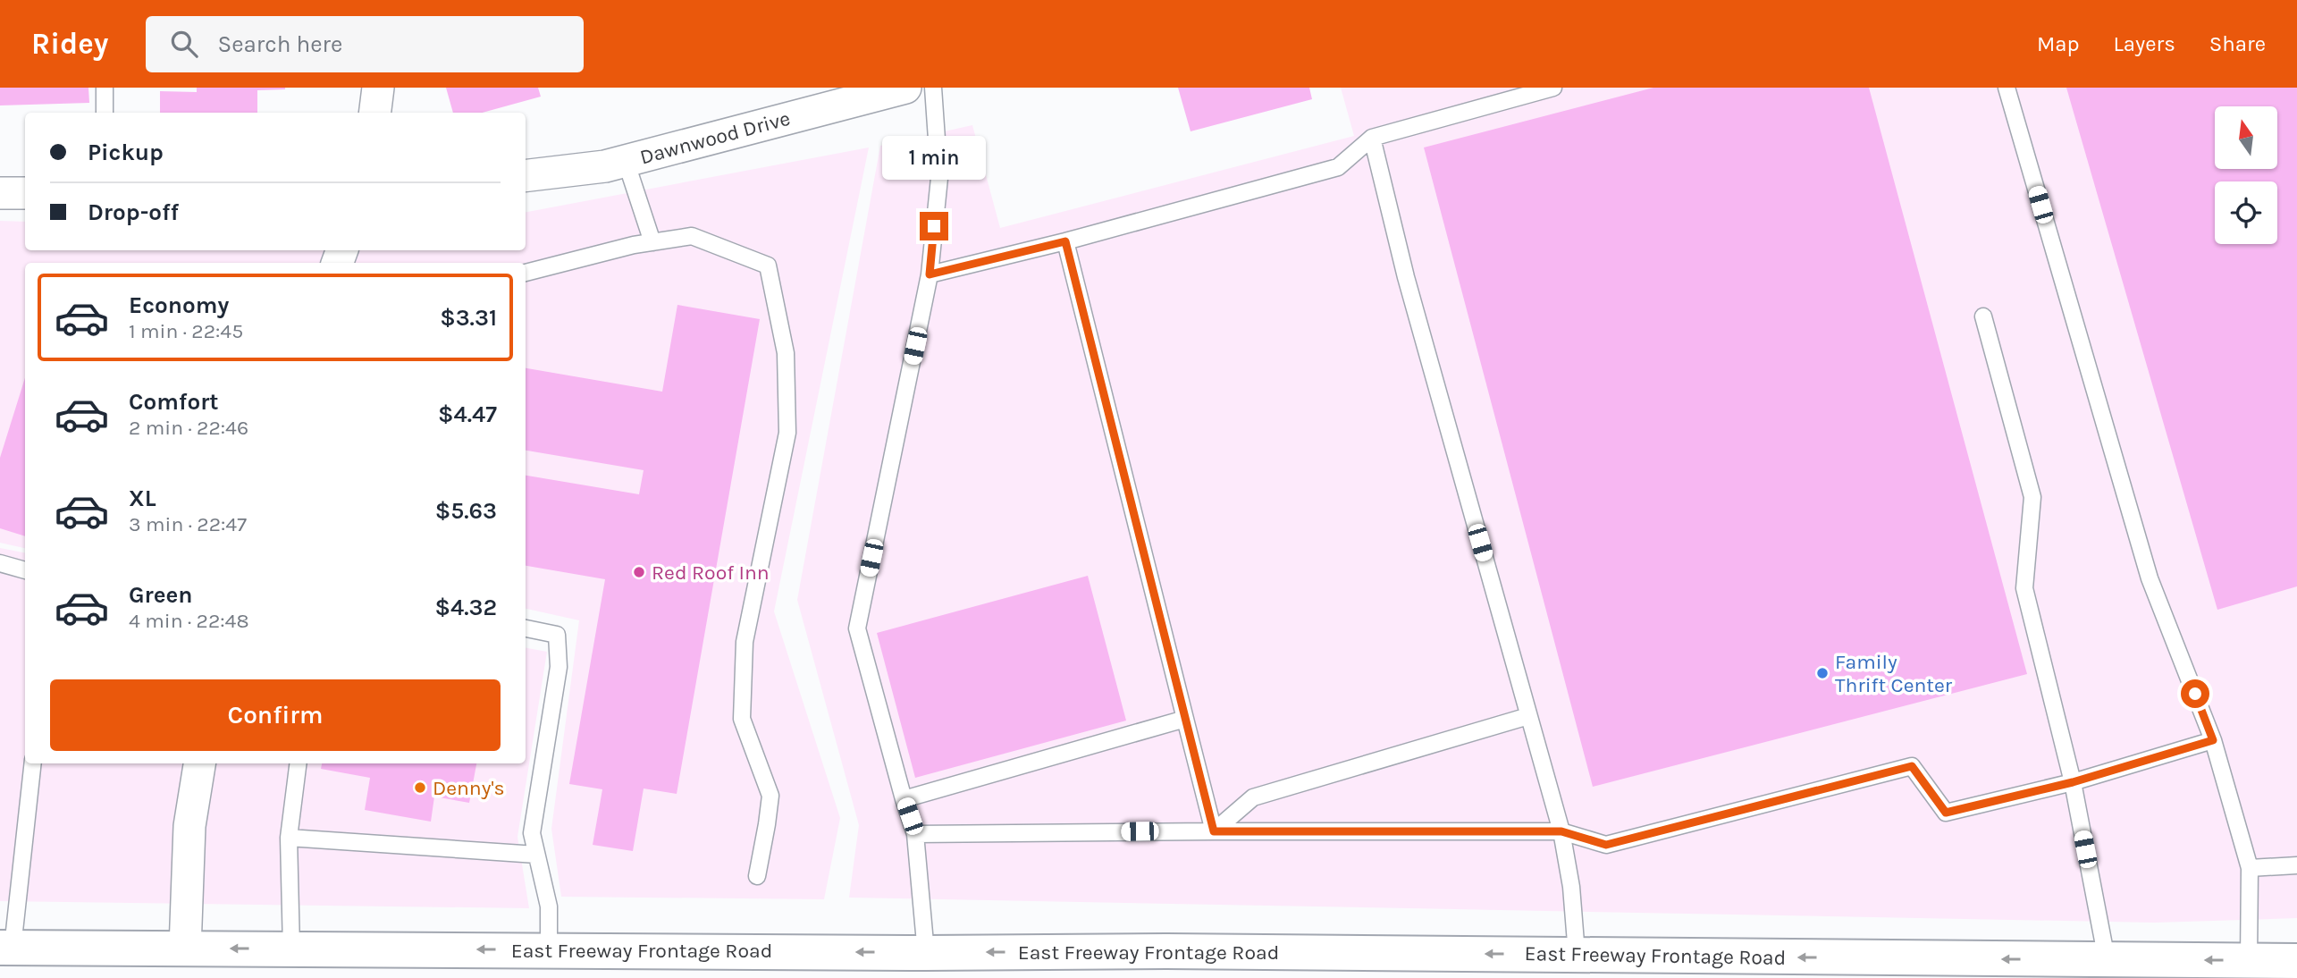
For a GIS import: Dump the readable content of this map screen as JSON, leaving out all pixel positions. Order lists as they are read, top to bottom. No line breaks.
{"streets":{"main road":["East Freeway Frontage Road"],"street":["Dawnwood Drive"]},"one_way":["East Freeway Frontage Road"],"places":["Red Roof Inn","Family Thrift Center","Denny's"],"north":"top","page":{"header":"Ridey","search":"Search here","nav":["Map","Layers","Share"],"banner":["Pickup","Drop-off"],"bubble":"1 min","list":[{"name":"Economy","note":"1 min · 22:45","value":"$3.31"},{"name":"Comfort","note":"2 min · 22:46","value":"$4.47"},{"name":"XL","note":"3 min · 22:47","value":"$5.63"},{"name":"Green","note":"4 min · 22:48","value":"$4.32"}],"buttons":"Confirm"}}
